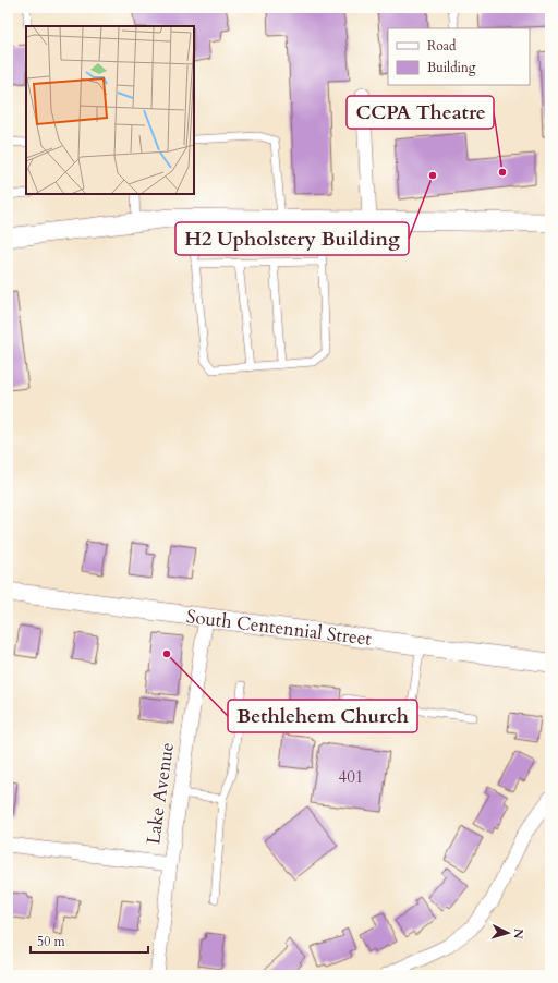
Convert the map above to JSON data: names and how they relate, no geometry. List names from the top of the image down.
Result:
{
  "streets": {
    "street": ["South Centennial Street", "Lake Avenue"]
  },
  "crossings": [
    ["South Centennial Street", "Lake Avenue"]
  ],
  "places": ["CCPA Theatre", "H2 Upholstery Building", "Bethlehem Church"],
  "house_numbers": ["401"],
  "legend": ["Road", "Building"],
  "scale_bar": "50 m",
  "north": "right"
}
